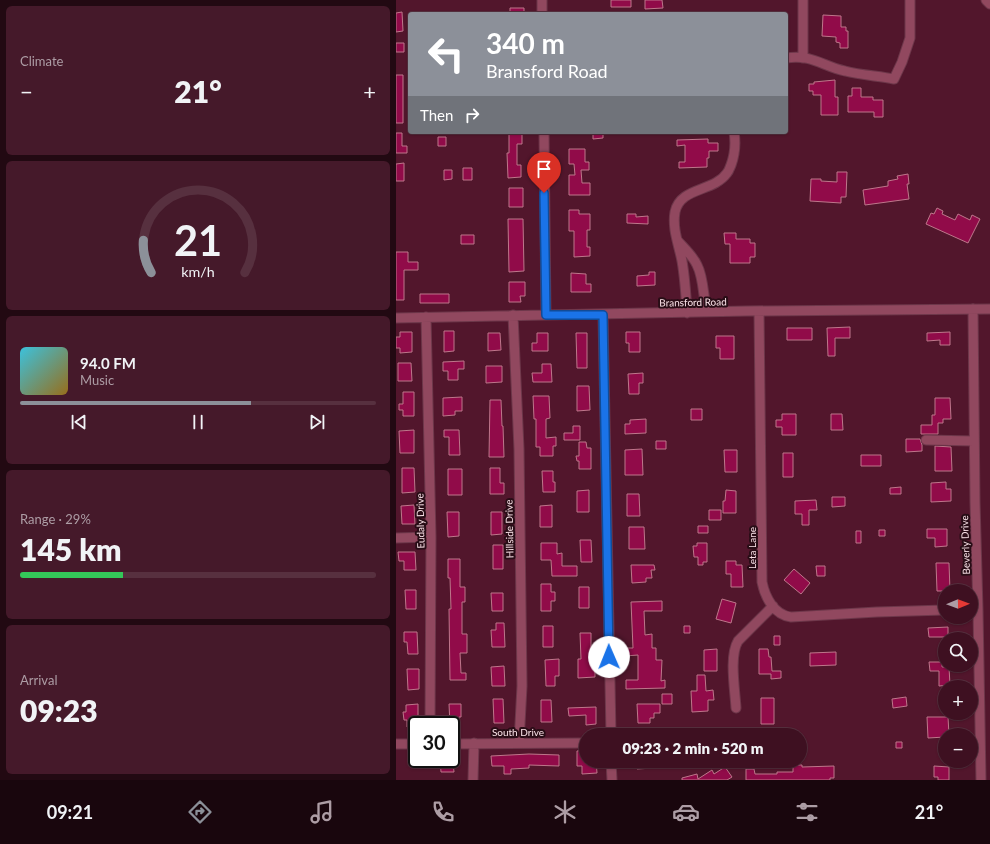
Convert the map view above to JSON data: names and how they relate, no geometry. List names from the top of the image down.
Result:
{
  "streets": {
    "street": [
      "Bransford Road",
      "Eudaly Drive",
      "Hillside Drive",
      "Beverly Drive",
      "Leta Lane",
      "South Drive"
    ]
  },
  "crossings": [
    ["Bransford Road", "Eudaly Drive"],
    ["Bransford Road", "Hillside Drive"],
    ["Bransford Road", "Beverly Drive"],
    ["Bransford Road", "Leta Lane"],
    ["Hillside Drive", "South Drive"]
  ],
  "north": "right",
  "page": {
    "tile": [
      "Climate",
      ["Range · 29%", "145 km"],
      ["Arrival", "09:23"]
    ],
    "turn": ["340 m", "Bransford Road"],
    "heat": ["−", "21°", "+"],
    "then": "Then",
    "song": ["94.0 FM", "Music"],
    "map_buttons": ["+", "−"],
    "limit": "30",
    "trip": "09:23 · 2 min · 520 m",
    "tabs": ["09:21", "21°"],
    "gauge": ["21", "km/h"]
  }
}
